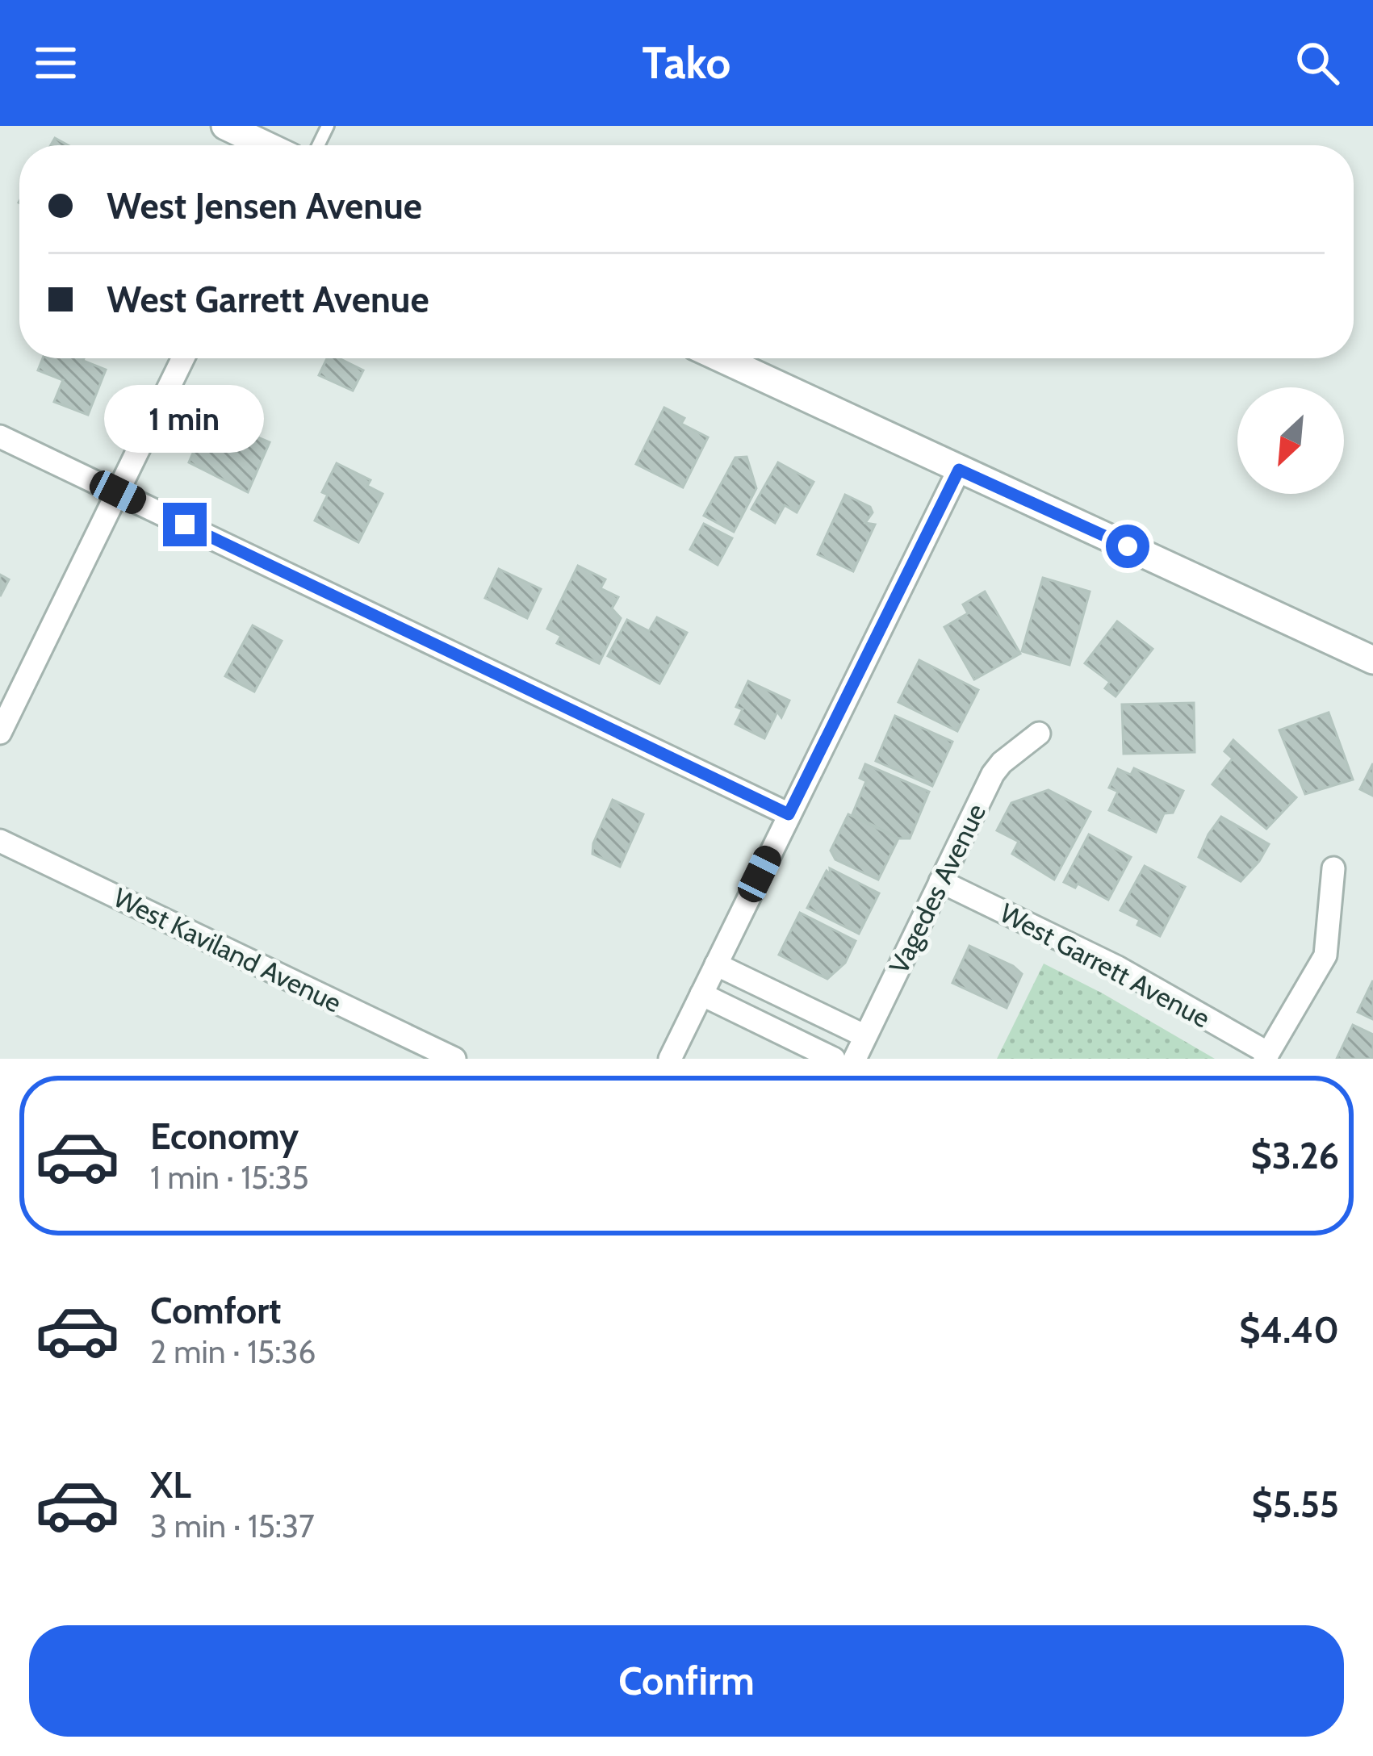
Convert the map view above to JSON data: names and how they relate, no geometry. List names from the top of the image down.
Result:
{
  "streets": {
    "street": ["Vagedes Avenue", "West Kaviland Avenue", "West Garrett Avenue"]
  },
  "crossings": [
    ["Vagedes Avenue", "West Garrett Avenue"]
  ],
  "north": "bottom left",
  "page": {
    "header": "Tako",
    "banner": ["West Jensen Avenue", "West Garrett Avenue"],
    "bubble": "1 min",
    "list": [
      {
        "name": "Economy",
        "note": "1 min · 15:35",
        "value": "$3.26"
      },
      {
        "name": "Comfort",
        "note": "2 min · 15:36",
        "value": "$4.40"
      },
      {
        "name": "XL",
        "note": "3 min · 15:37",
        "value": "$5.55"
      }
    ],
    "buttons": "Confirm"
  }
}
